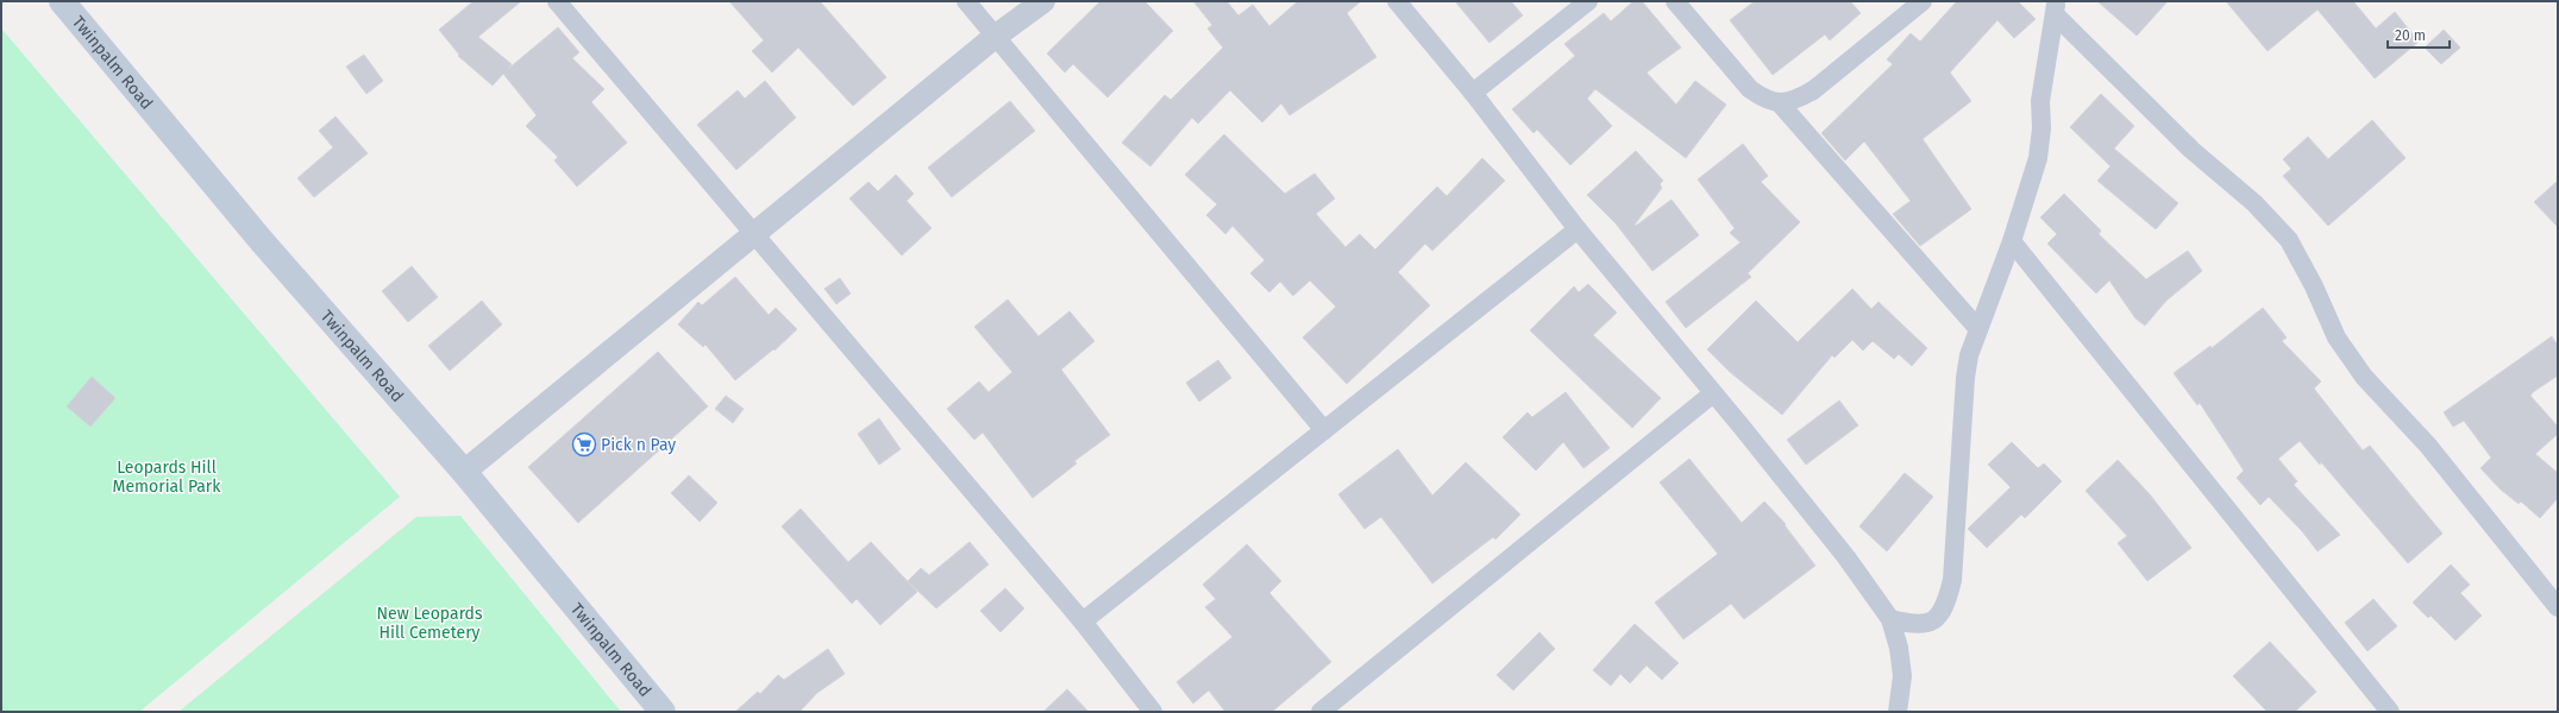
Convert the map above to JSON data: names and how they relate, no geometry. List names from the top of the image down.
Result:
{
  "streets": {
    "main road": ["Twinpalm Road"]
  },
  "parks": ["Leopards Hill Memorial Park", "New Leopards Hill Cemetery"],
  "places": {
    "supermarket": ["Pick n Pay"]
  },
  "scale_bar": "20 m"
}
